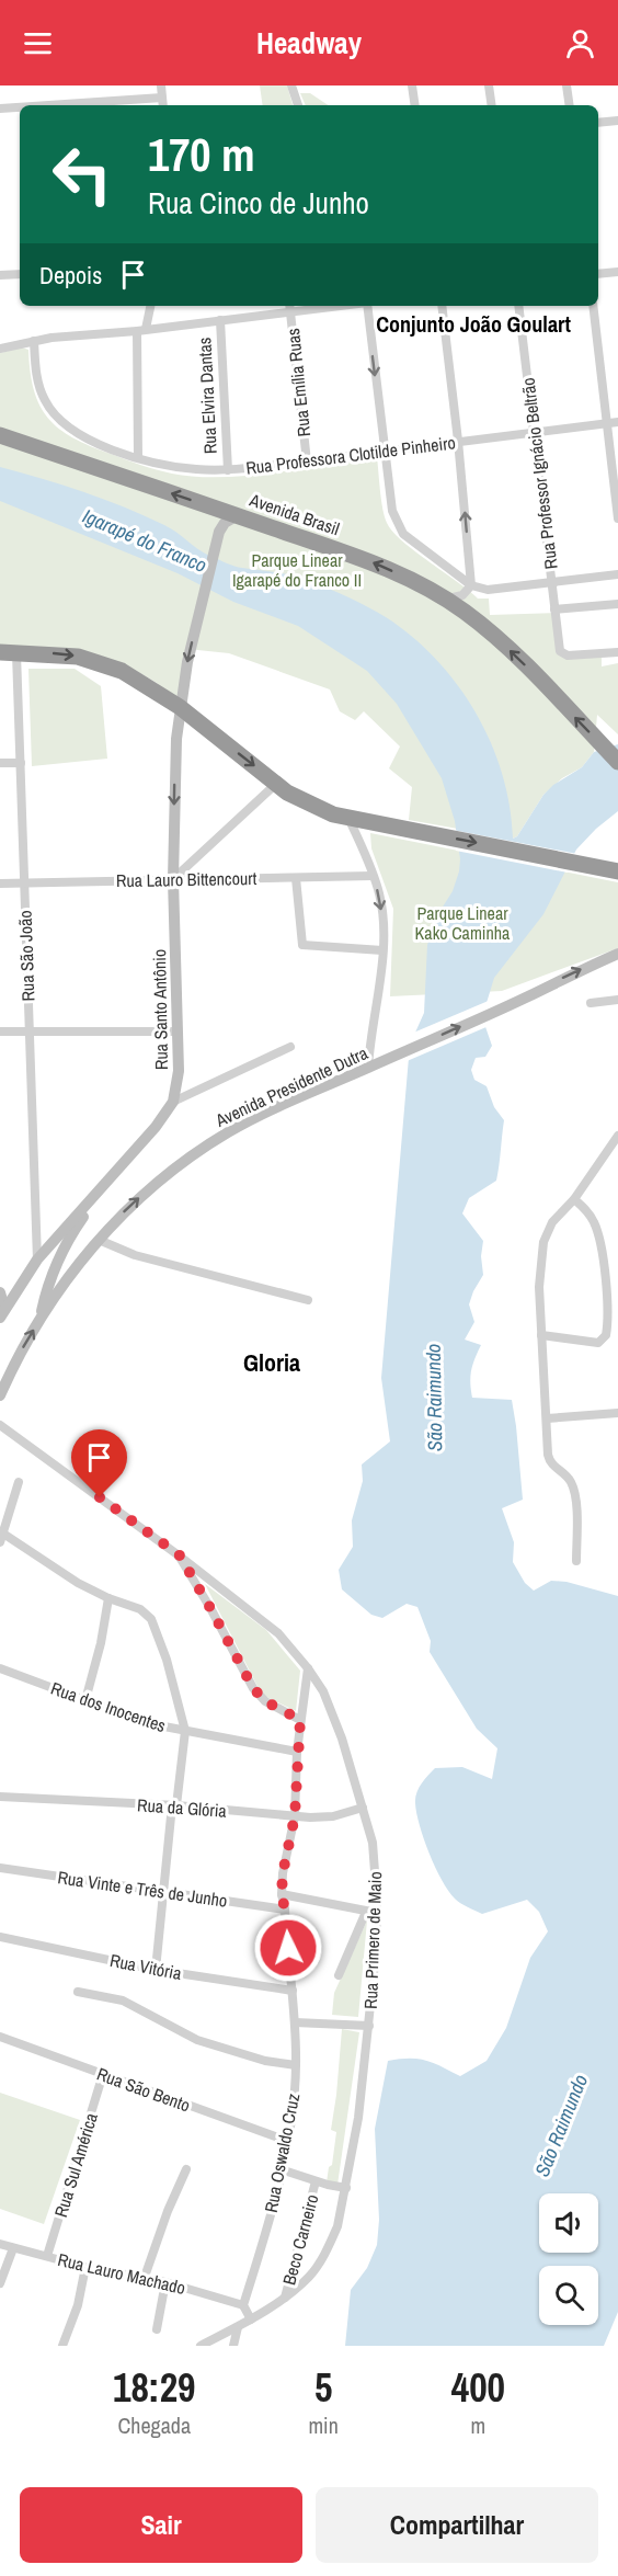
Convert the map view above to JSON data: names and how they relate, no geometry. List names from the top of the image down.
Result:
{
  "streets": {
    "highway": ["Avenida Brasil"],
    "street": [
      "Rua Emília Ruas",
      "Rua Elvira Dantas",
      "Rua Professora Clotilde Pinheiro",
      "Rua Professor Ignácio Beltrão",
      "Rua Lauro Bittencourt",
      "Rua São João",
      "Rua Santo Antônio",
      "Avenida Presidente Dutra",
      "Rua dos Inocentes",
      "Rua da Glória",
      "Rua Vinte e Três de Junho",
      "Rua Primero de Maio",
      "Rua Vitória",
      "Rua São Bento",
      "Rua Oswaldo Cruz",
      "Rua Sul América",
      "Beco Carneiro",
      "Rua Lauro Machado"
    ]
  },
  "crossings": [
    ["Rua Emília Ruas", "Rua Professora Clotilde Pinheiro"],
    ["Rua Elvira Dantas", "Rua Professora Clotilde Pinheiro"],
    ["Rua Professora Clotilde Pinheiro", "Rua Professor Ignácio Beltrão"],
    ["Rua Lauro Bittencourt", "Rua São João"],
    ["Rua Lauro Bittencourt", "Rua Santo Antônio"],
    ["Rua São João", "Rua Santo Antônio"],
    ["Rua dos Inocentes", "Rua Oswaldo Cruz"],
    ["Rua da Glória", "Rua Primero de Maio"],
    ["Rua da Glória", "Rua Oswaldo Cruz"],
    ["Rua Vinte e Três de Junho", "Rua Oswaldo Cruz"],
    ["Rua Primero de Maio", "Rua Oswaldo Cruz"],
    ["Rua Primero de Maio", "Beco Carneiro"],
    ["Rua Vitória", "Rua Oswaldo Cruz"],
    ["Rua São Bento", "Rua Oswaldo Cruz"],
    ["Rua São Bento", "Rua Sul América"],
    ["Rua Oswaldo Cruz", "Rua Lauro Machado"],
    ["Rua Sul América", "Rua Lauro Machado"]
  ],
  "one_way": ["Avenida Brasil", "Avenida Presidente Dutra"],
  "districts": ["Conjunto João Goulart", "Gloria"],
  "water": ["Igarapé do Franco", "São Raimundo"],
  "parks": ["Parque Linear Igarapé do Franco II", "Parque Linear Kako Caminha"],
  "page": {
    "header": "Headway",
    "turn": ["170 m", "Rua Cinco de Junho"],
    "then": "Depois",
    "eta": [
      "18:29",
      "Chegada",
      "5",
      "min",
      "400",
      "m"
    ],
    "buttons": ["Sair", "Compartilhar"]
  }
}
